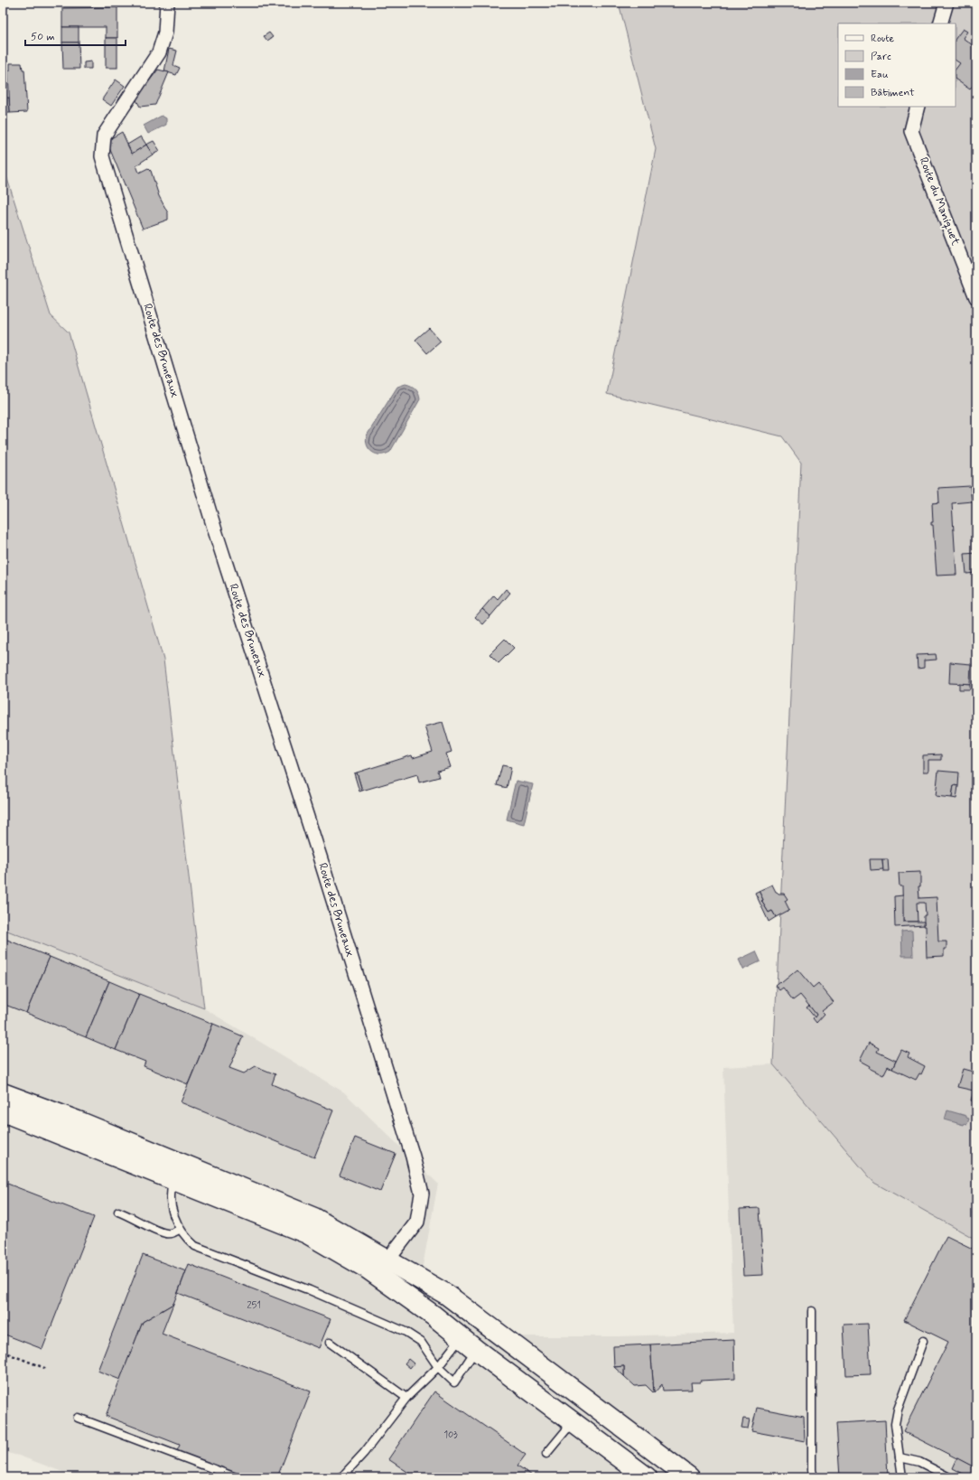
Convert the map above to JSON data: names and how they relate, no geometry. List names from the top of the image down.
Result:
{
  "streets": {
    "street": ["Route du Maniquet", "Route des Bruneaux"]
  },
  "house_numbers": ["251", "103"],
  "legend": [
    "Route",
    "Parc",
    "Eau",
    "Bâtiment"
  ],
  "scale_bar": "50 m"
}
